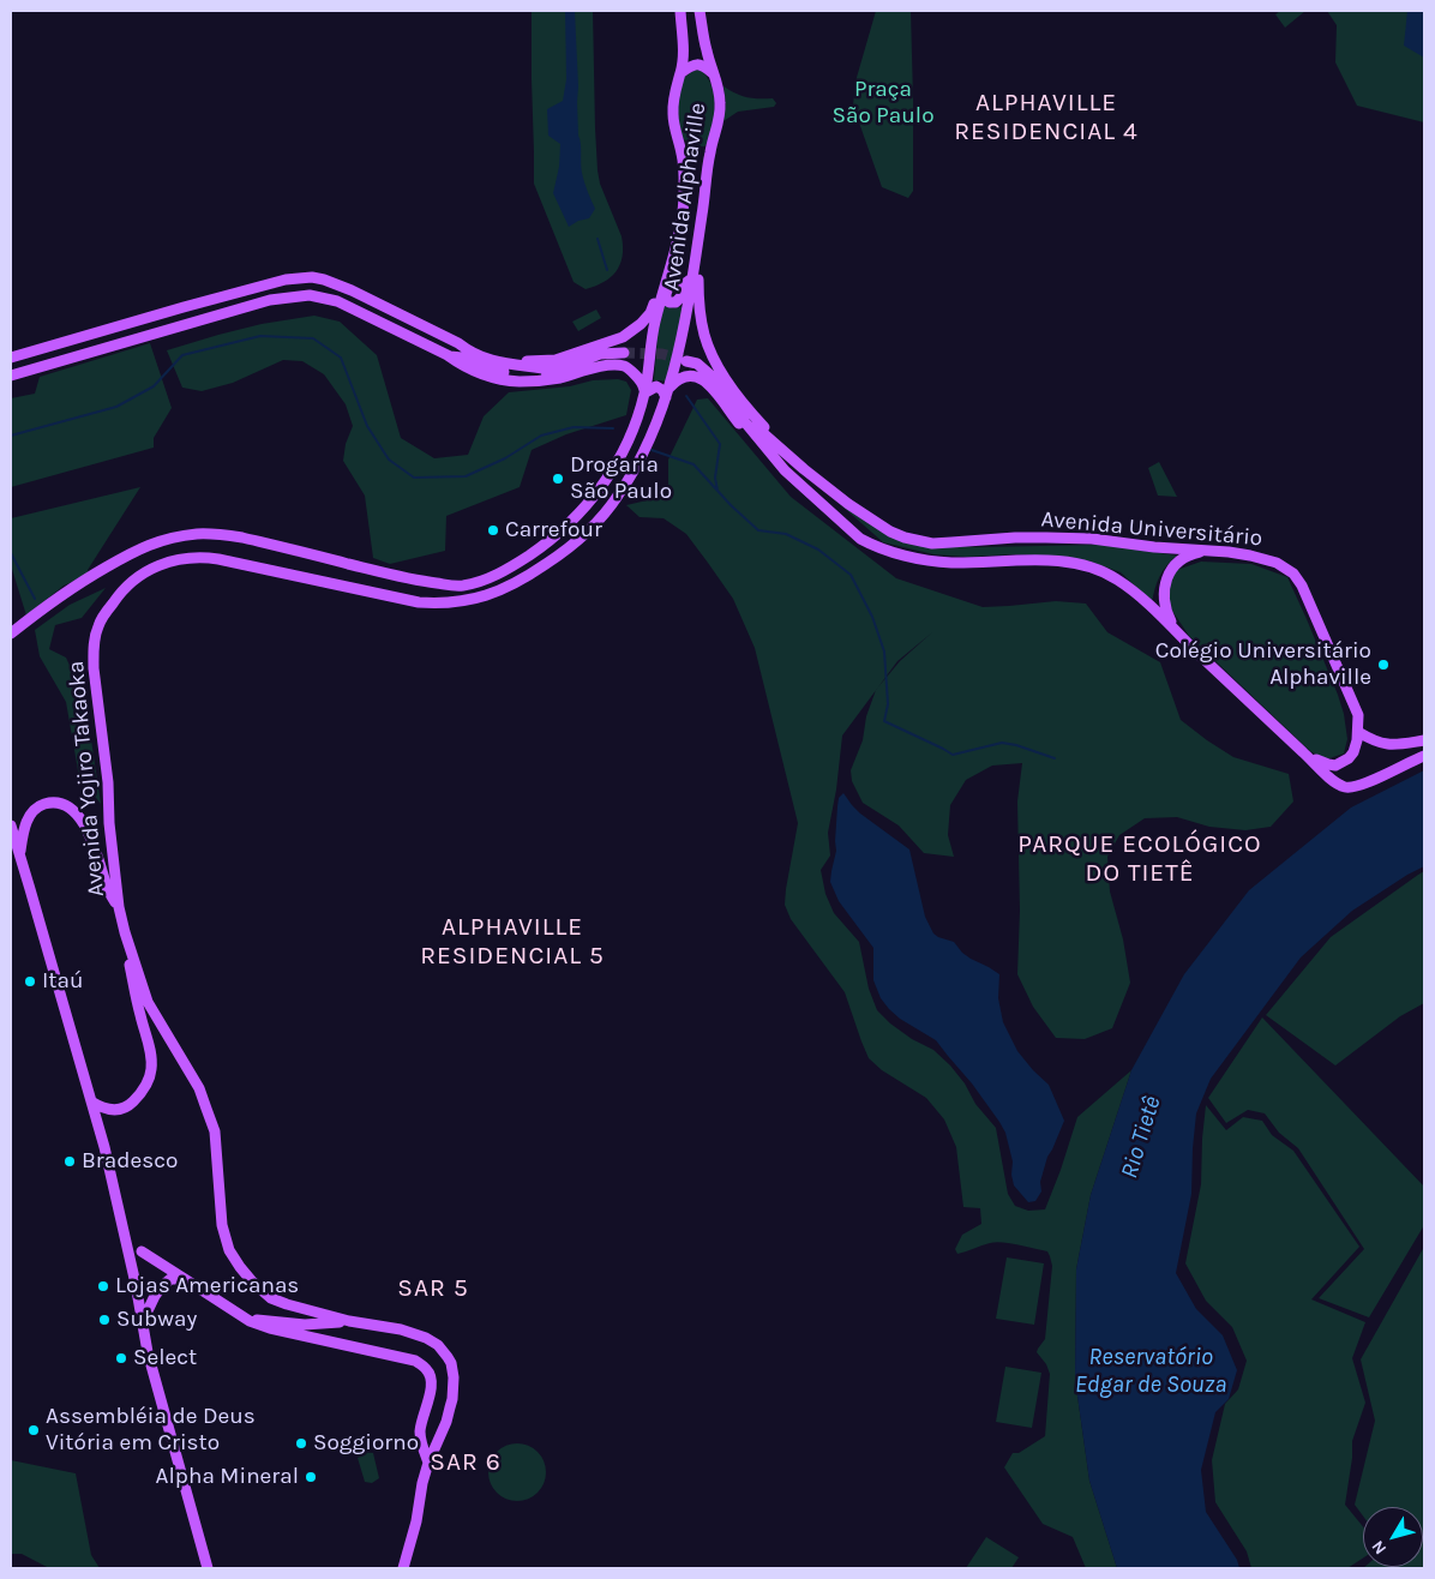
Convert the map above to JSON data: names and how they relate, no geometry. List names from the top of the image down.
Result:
{
  "streets": {
    "main road": ["Avenida Alphaville", "Avenida Universitário", "Avenida Yojiro Takaoka"]
  },
  "crossings": [
    ["Avenida Alphaville", "Avenida Yojiro Takaoka"]
  ],
  "districts": [
    "ALPHAVILLE RESIDENCIAL 4",
    "PARQUE ECOLÓGICO DO TIETÊ",
    "ALPHAVILLE RESIDENCIAL 5",
    "SAR 5",
    "SAR 6"
  ],
  "water": ["Rio Tietê", "Reservatório Edgar de Souza"],
  "parks": ["Praça São Paulo"],
  "places": [
    "Drogaria São Paulo",
    "Carrefour",
    "Colégio Universitário Alphaville",
    "Itaú",
    "Bradesco",
    "Lojas Americanas",
    "Subway",
    "Select",
    "Assembléia de Deus Vitória em Cristo",
    "Soggiorno",
    "Alpha Mineral"
  ],
  "north": "bottom left"
}
